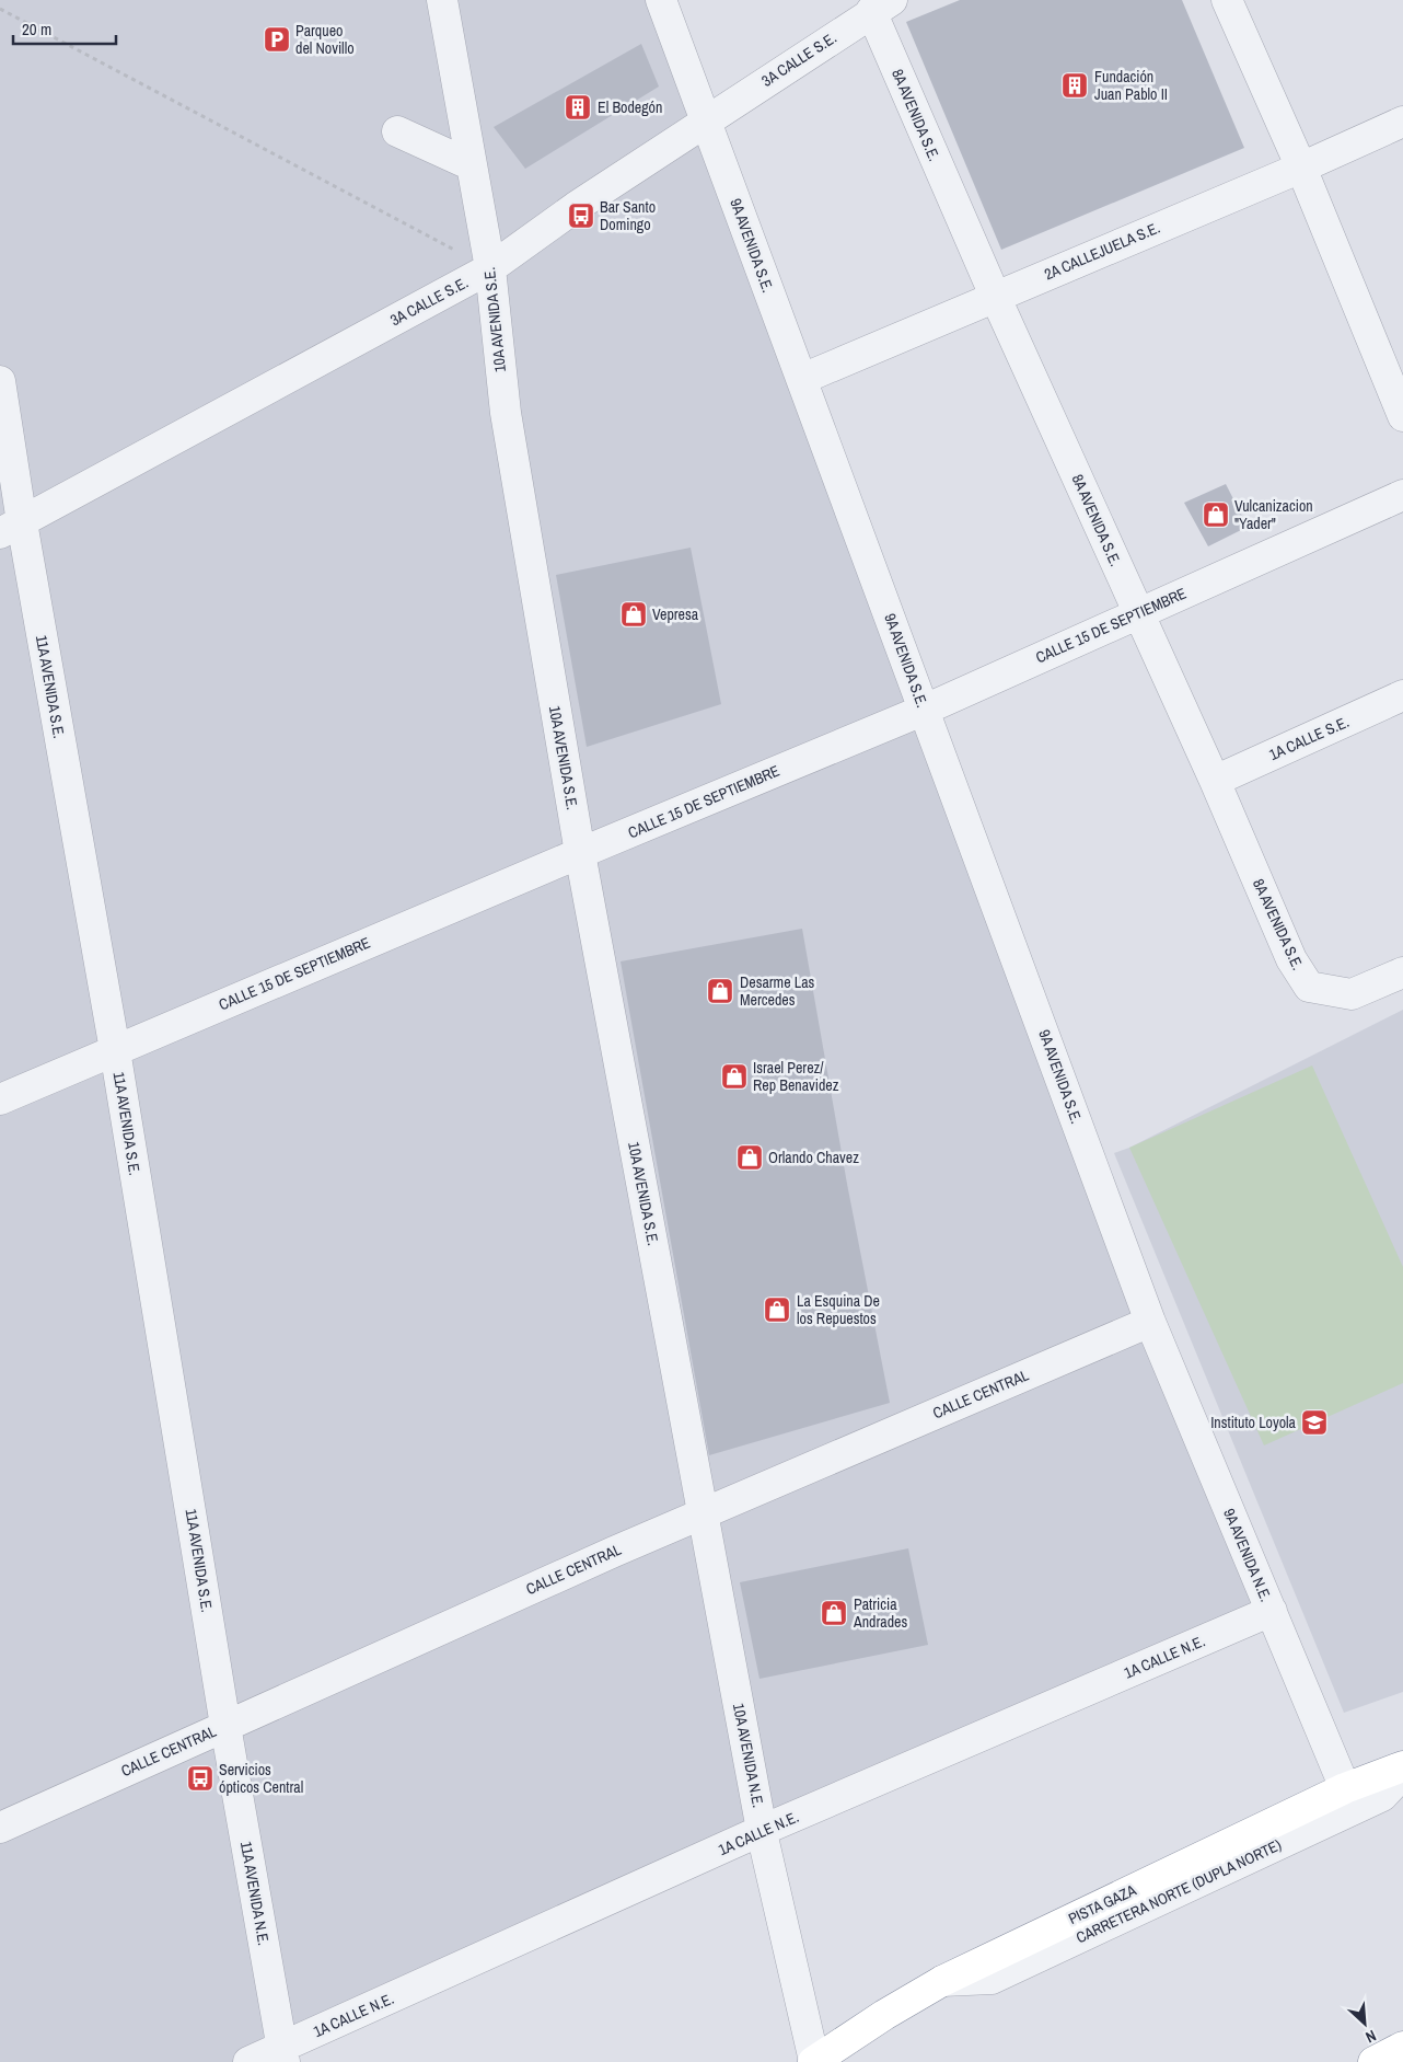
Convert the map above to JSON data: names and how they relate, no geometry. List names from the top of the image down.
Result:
{
  "streets": {
    "highway": ["PISTA GAZA"],
    "street": [
      "3A CALLE S.E.",
      "8A AVENIDA S.E.",
      "9A AVENIDA S.E.",
      "2A CALLEJUELA S.E.",
      "10A AVENIDA S.E.",
      "CALLE 15 DE SEPTIEMBRE",
      "11A AVENIDA S.E.",
      "1A CALLE S.E.",
      "CALLE CENTRAL",
      "9A AVENIDA N.E.",
      "1A CALLE N.E.",
      "10A AVENIDA N.E.",
      "CARRETERA NORTE (DUPLA NORTE)",
      "11A AVENIDA N.E."
    ]
  },
  "crossings": [
    ["3A CALLE S.E.", "8A AVENIDA S.E."],
    ["3A CALLE S.E.", "9A AVENIDA S.E."],
    ["3A CALLE S.E.", "10A AVENIDA S.E."],
    ["3A CALLE S.E.", "11A AVENIDA S.E."],
    ["8A AVENIDA S.E.", "2A CALLEJUELA S.E."],
    ["8A AVENIDA S.E.", "CALLE 15 DE SEPTIEMBRE"],
    ["8A AVENIDA S.E.", "1A CALLE S.E."],
    ["9A AVENIDA S.E.", "2A CALLEJUELA S.E."],
    ["9A AVENIDA S.E.", "CALLE 15 DE SEPTIEMBRE"],
    ["9A AVENIDA S.E.", "CALLE CENTRAL"],
    ["9A AVENIDA S.E.", "9A AVENIDA N.E."],
    ["10A AVENIDA S.E.", "CALLE 15 DE SEPTIEMBRE"],
    ["10A AVENIDA S.E.", "CALLE CENTRAL"],
    ["10A AVENIDA S.E.", "10A AVENIDA N.E."],
    ["CALLE 15 DE SEPTIEMBRE", "11A AVENIDA S.E."],
    ["11A AVENIDA S.E.", "CALLE CENTRAL"],
    ["11A AVENIDA S.E.", "11A AVENIDA N.E."],
    ["CALLE CENTRAL", "9A AVENIDA N.E."],
    ["CALLE CENTRAL", "10A AVENIDA N.E."],
    ["CALLE CENTRAL", "11A AVENIDA N.E."],
    ["9A AVENIDA N.E.", "1A CALLE N.E."],
    ["9A AVENIDA N.E.", "PISTA GAZA"],
    ["1A CALLE N.E.", "10A AVENIDA N.E."],
    ["1A CALLE N.E.", "11A AVENIDA N.E."],
    ["10A AVENIDA N.E.", "PISTA GAZA"],
    ["CARRETERA NORTE (DUPLA NORTE)", "PISTA GAZA"]
  ],
  "places": {
    "parking": ["Parqueo del Novillo"],
    "building": ["Fundación Juan Pablo II", "El Bodegón"],
    "bus stop": ["Bar Santo Domingo", "Servicios ópticos Central"],
    "shop": [
      "Vulcanizacion \"Yader\"",
      "Vepresa",
      "Desarme Las Mercedes",
      "Israel Perez/ Rep Benavidez",
      "Orlando Chavez",
      "La Esquina De los Repuestos",
      "Patricia Andrades"
    ],
    "school or university": ["Instituto Loyola"]
  },
  "scale_bar": "20 m",
  "north": "bottom right"
}
